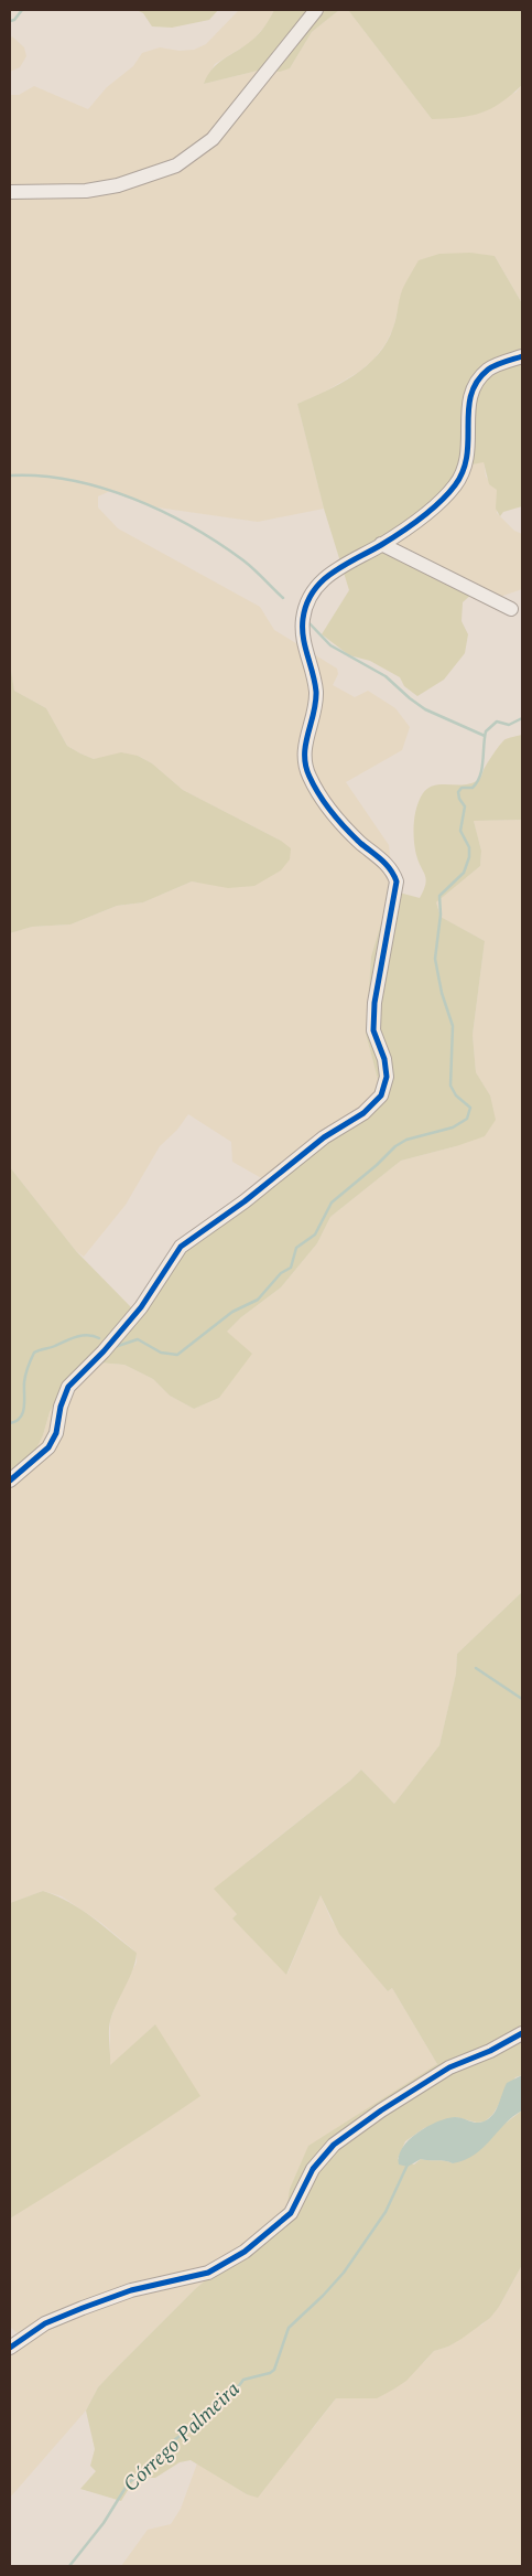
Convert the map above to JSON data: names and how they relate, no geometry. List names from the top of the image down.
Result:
{
  "water": ["Córrego Palmeira"]
}
